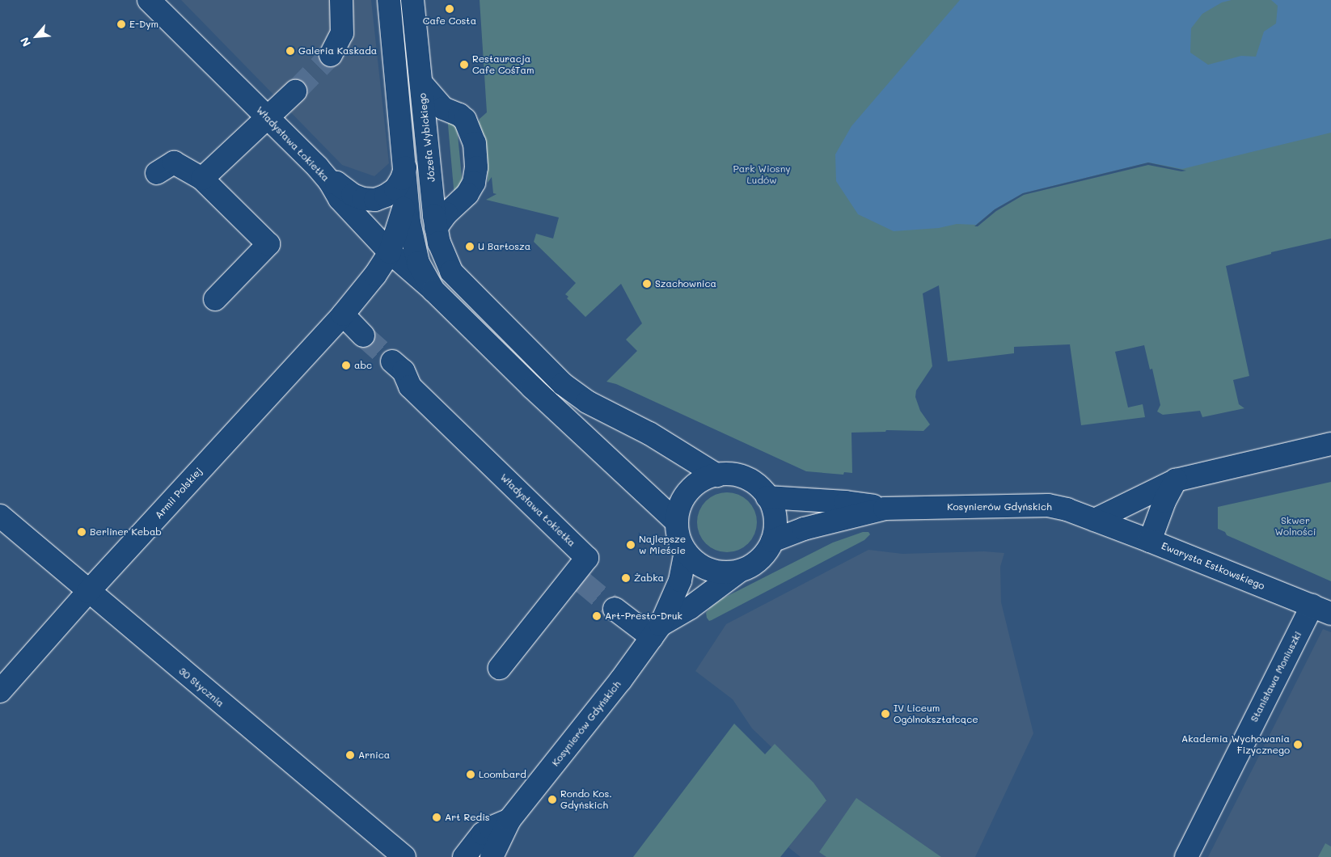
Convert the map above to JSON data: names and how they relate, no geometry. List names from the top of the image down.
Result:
{
  "streets": {
    "street": [
      "Józefa Wybickiego",
      "Władysława Łokietka",
      "Armii Polskiej",
      "Kosynierów Gdyńskich",
      "Ewarysta Estkowskiego",
      "Stanisława Moniuszki",
      "30 Stycznia"
    ]
  },
  "crossings": [
    ["Józefa Wybickiego", "Władysława Łokietka"],
    ["Józefa Wybickiego", "Kosynierów Gdyńskich"],
    ["Władysława Łokietka", "Armii Polskiej"],
    ["Władysława Łokietka", "Kosynierów Gdyńskich"],
    ["Armii Polskiej", "30 Stycznia"],
    ["Kosynierów Gdyńskich", "Ewarysta Estkowskiego"],
    ["Ewarysta Estkowskiego", "Stanisława Moniuszki"]
  ],
  "parks": ["Park Wiosny Ludów", "Skwer Wolności"],
  "places": [
    "Cafe Costa",
    "E-Dym",
    "Galeria Kaskada",
    "Restauracja Cafe CośTam",
    "U Bartosza",
    "Szachownica",
    "abc",
    "Berliner Kebab",
    "Najlepsze w Mieście",
    "Żabka",
    "Art-Presto-Druk",
    "IV Liceum Ogólnokształcące",
    "Akademia Wychowania Fizycznego",
    "Arnica",
    "Loombard",
    "Rondo Kos. Gdyńskich",
    "Art Redis"
  ],
  "north": "bottom left"
}
